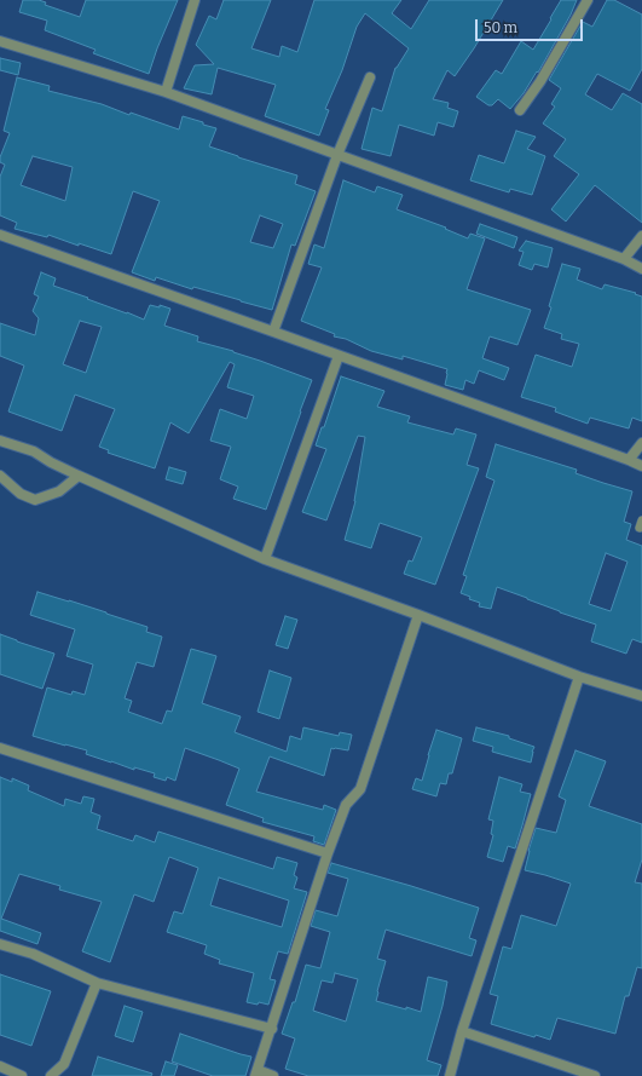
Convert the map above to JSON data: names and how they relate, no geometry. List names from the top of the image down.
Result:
{
  "scale_bar": "50 m"
}
